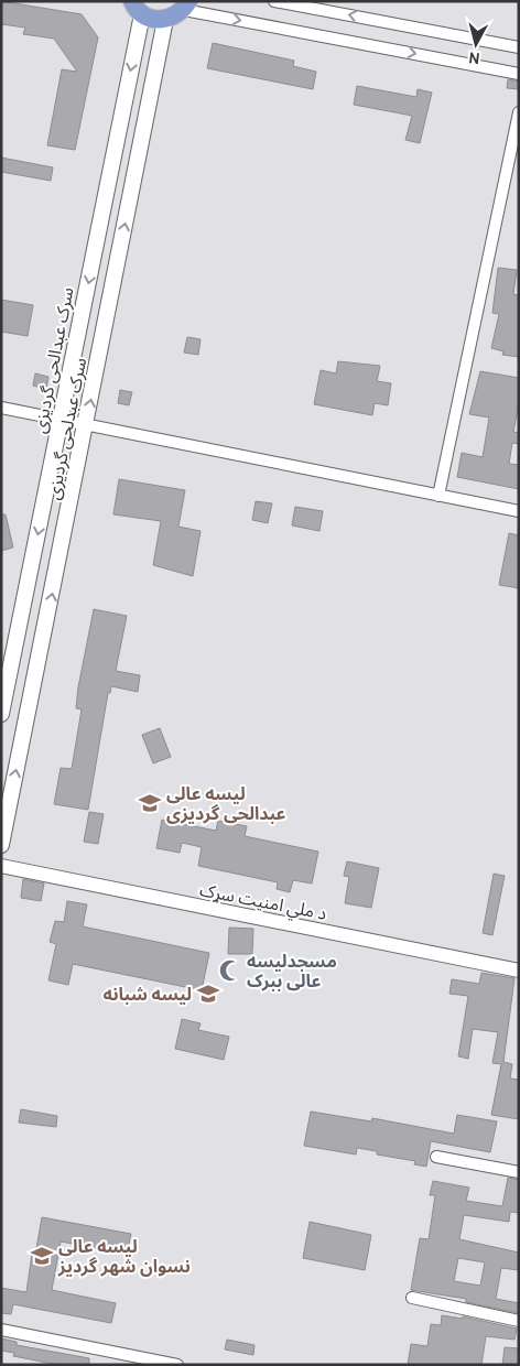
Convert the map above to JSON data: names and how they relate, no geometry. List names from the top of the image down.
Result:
{
  "streets": {
    "main road": ["سرک عبدالحی گردیزی", "سرک عبدلحی گردیزی"],
    "street": ["د ملي امنیت سړک"]
  },
  "one_way": ["سرک عبدالحی گردیزی", "سرک عبدلحی گردیزی"],
  "places": {
    "school or university": ["لیسه عالی عبدالحی گردیزی", "لیسه شبانه", "لیسه عالی نسوان شهر گردیز"],
    "mosque": ["مسجدلیسه عالی ببرک"]
  },
  "north": "bottom"
}
